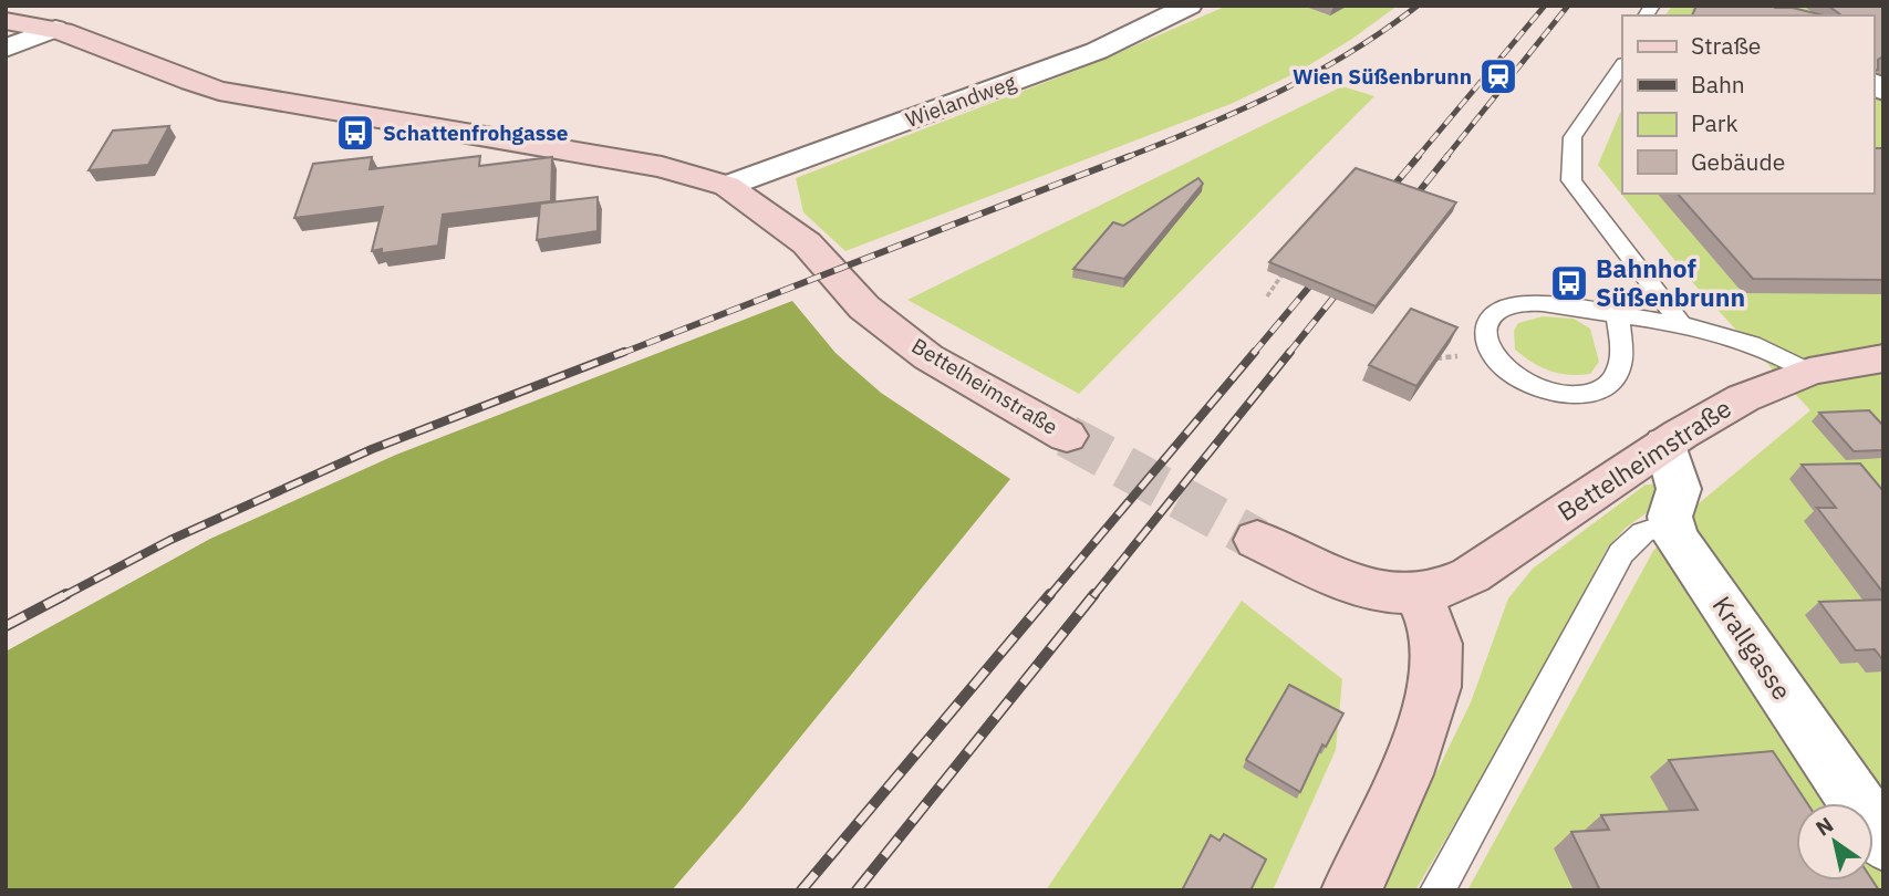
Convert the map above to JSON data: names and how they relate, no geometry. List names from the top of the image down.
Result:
{
  "streets": {
    "street": ["Wielandweg", "Bettelheimstraße", "Krallgasse"]
  },
  "crossings": [
    ["Wielandweg", "Bettelheimstraße"]
  ],
  "places": {
    "station": ["Wien Süßenbrunn"],
    "bus stop": ["Schattenfrohgasse", "Bahnhof Süßenbrunn"]
  },
  "legend": [
    "Straße",
    "Bahn",
    "Park",
    "Gebäude"
  ],
  "north": "top left"
}
